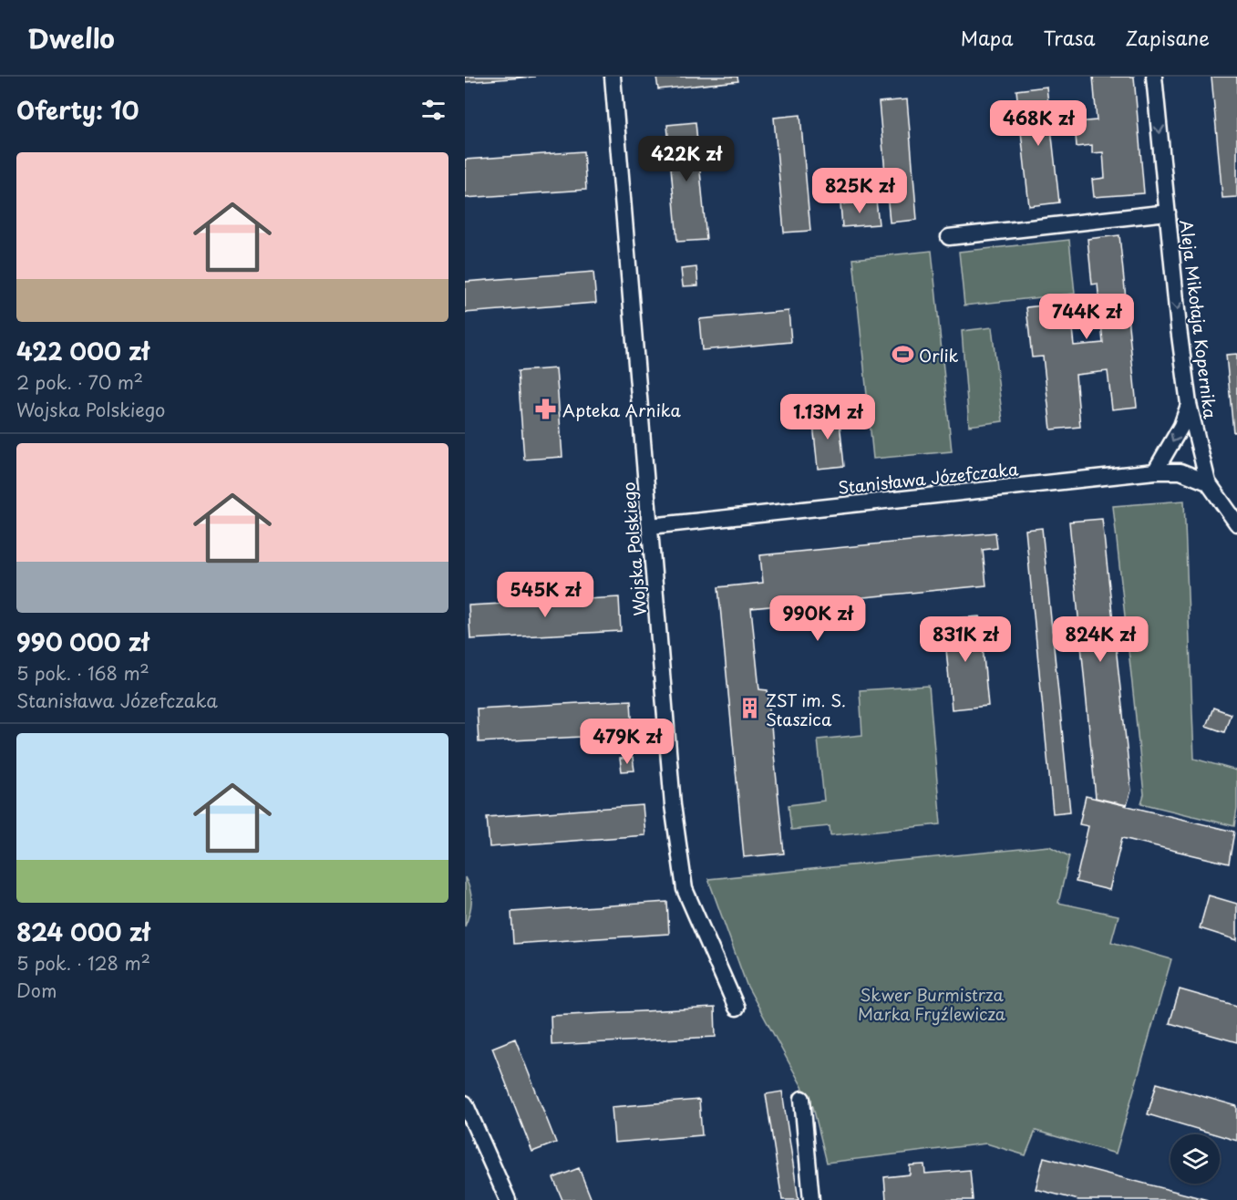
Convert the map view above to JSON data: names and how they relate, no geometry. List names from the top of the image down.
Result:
{
  "streets": {
    "street": ["Aleja Mikołaja Kopernika", "Stanisława Józefczaka", "Wojska Polskiego"]
  },
  "crossings": [
    ["Aleja Mikołaja Kopernika", "Stanisława Józefczaka"],
    ["Stanisława Józefczaka", "Wojska Polskiego"]
  ],
  "one_way": ["Aleja Mikołaja Kopernika"],
  "parks": ["Skwer Burmistrza Marka Fryźlewicza"],
  "places": {
    "sports": ["Orlik"],
    "pharmacy": ["Apteka Arnika"],
    "building": ["ZST im. S. Staszica"]
  },
  "page": {
    "header": "Dwello",
    "nav": ["Mapa", "Trasa", "Zapisane"],
    "heading": "Oferty: 10",
    "price": [
      "468K zł",
      "422K zł",
      "825K zł",
      "744K zł",
      "1.13M zł",
      "545K zł",
      "990K zł",
      "831K zł",
      "824K zł",
      "479K zł"
    ],
    "list": [
      {
        "name": "422 000 zł",
        "note": "2 pok. · 70 m² · Wojska Polskiego"
      },
      {
        "name": "990 000 zł",
        "note": "5 pok. · 168 m² · Stanisława Józefczaka"
      },
      {
        "name": "824 000 zł",
        "note": "5 pok. · 128 m² · Dom"
      }
    ]
  }
}
